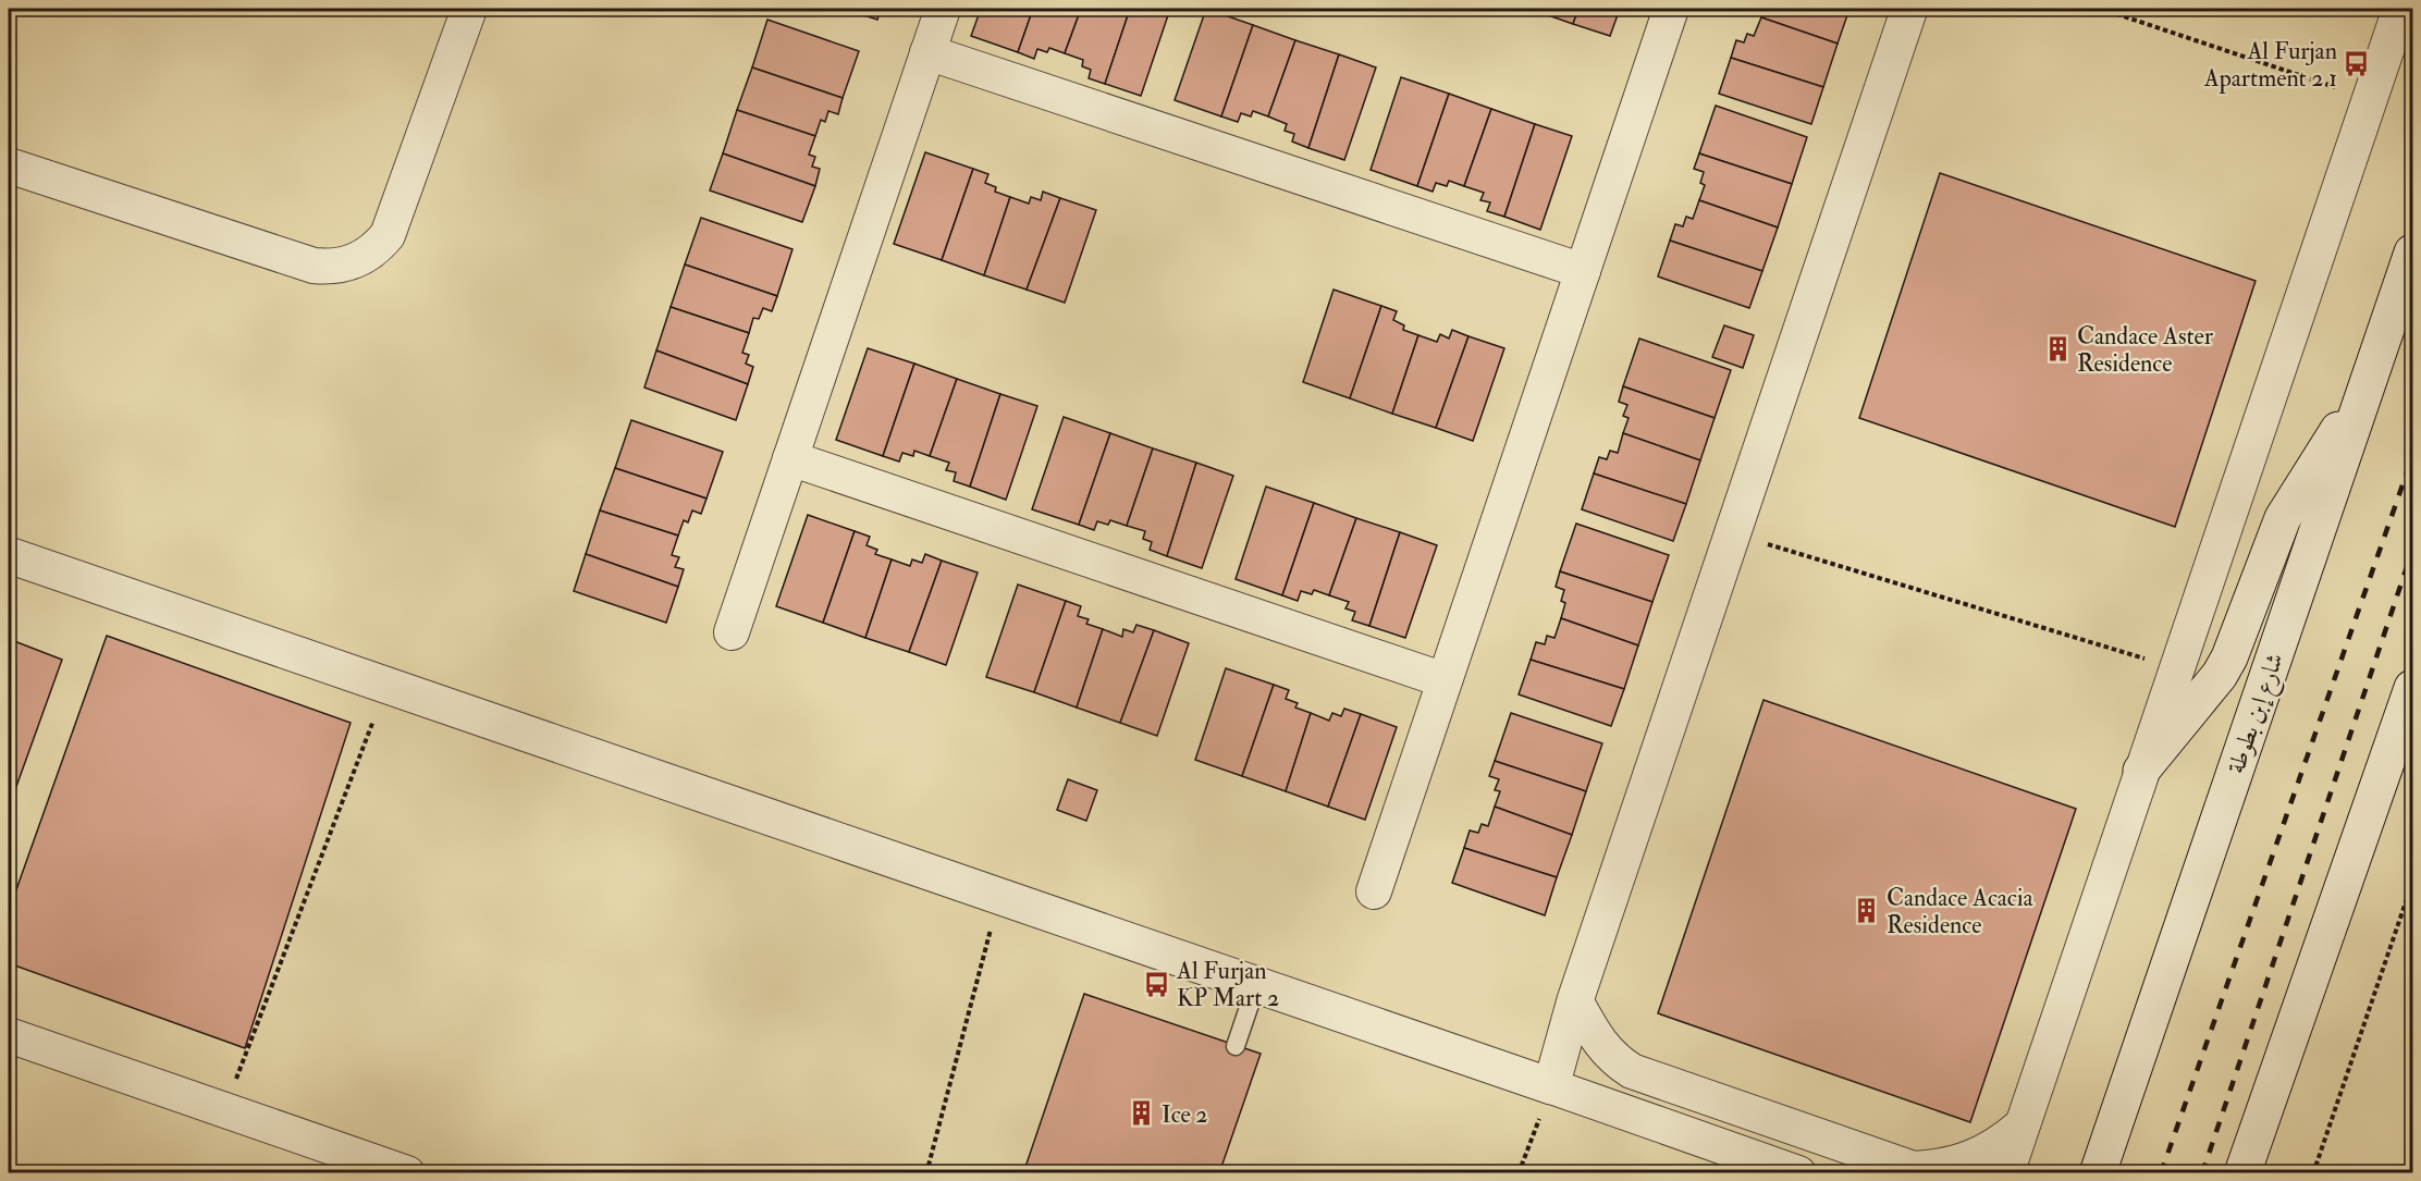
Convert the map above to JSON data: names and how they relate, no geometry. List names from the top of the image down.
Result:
{
  "streets": {
    "street": ["شارع إبن بطوطة"]
  },
  "places": {
    "bus stop": ["Al Furjan Apartment 2 1", "Al Furjan KP Mart 2"],
    "building": ["Candace Aster Residence", "Candace Acacia Residence", "Ice 2"]
  }
}
